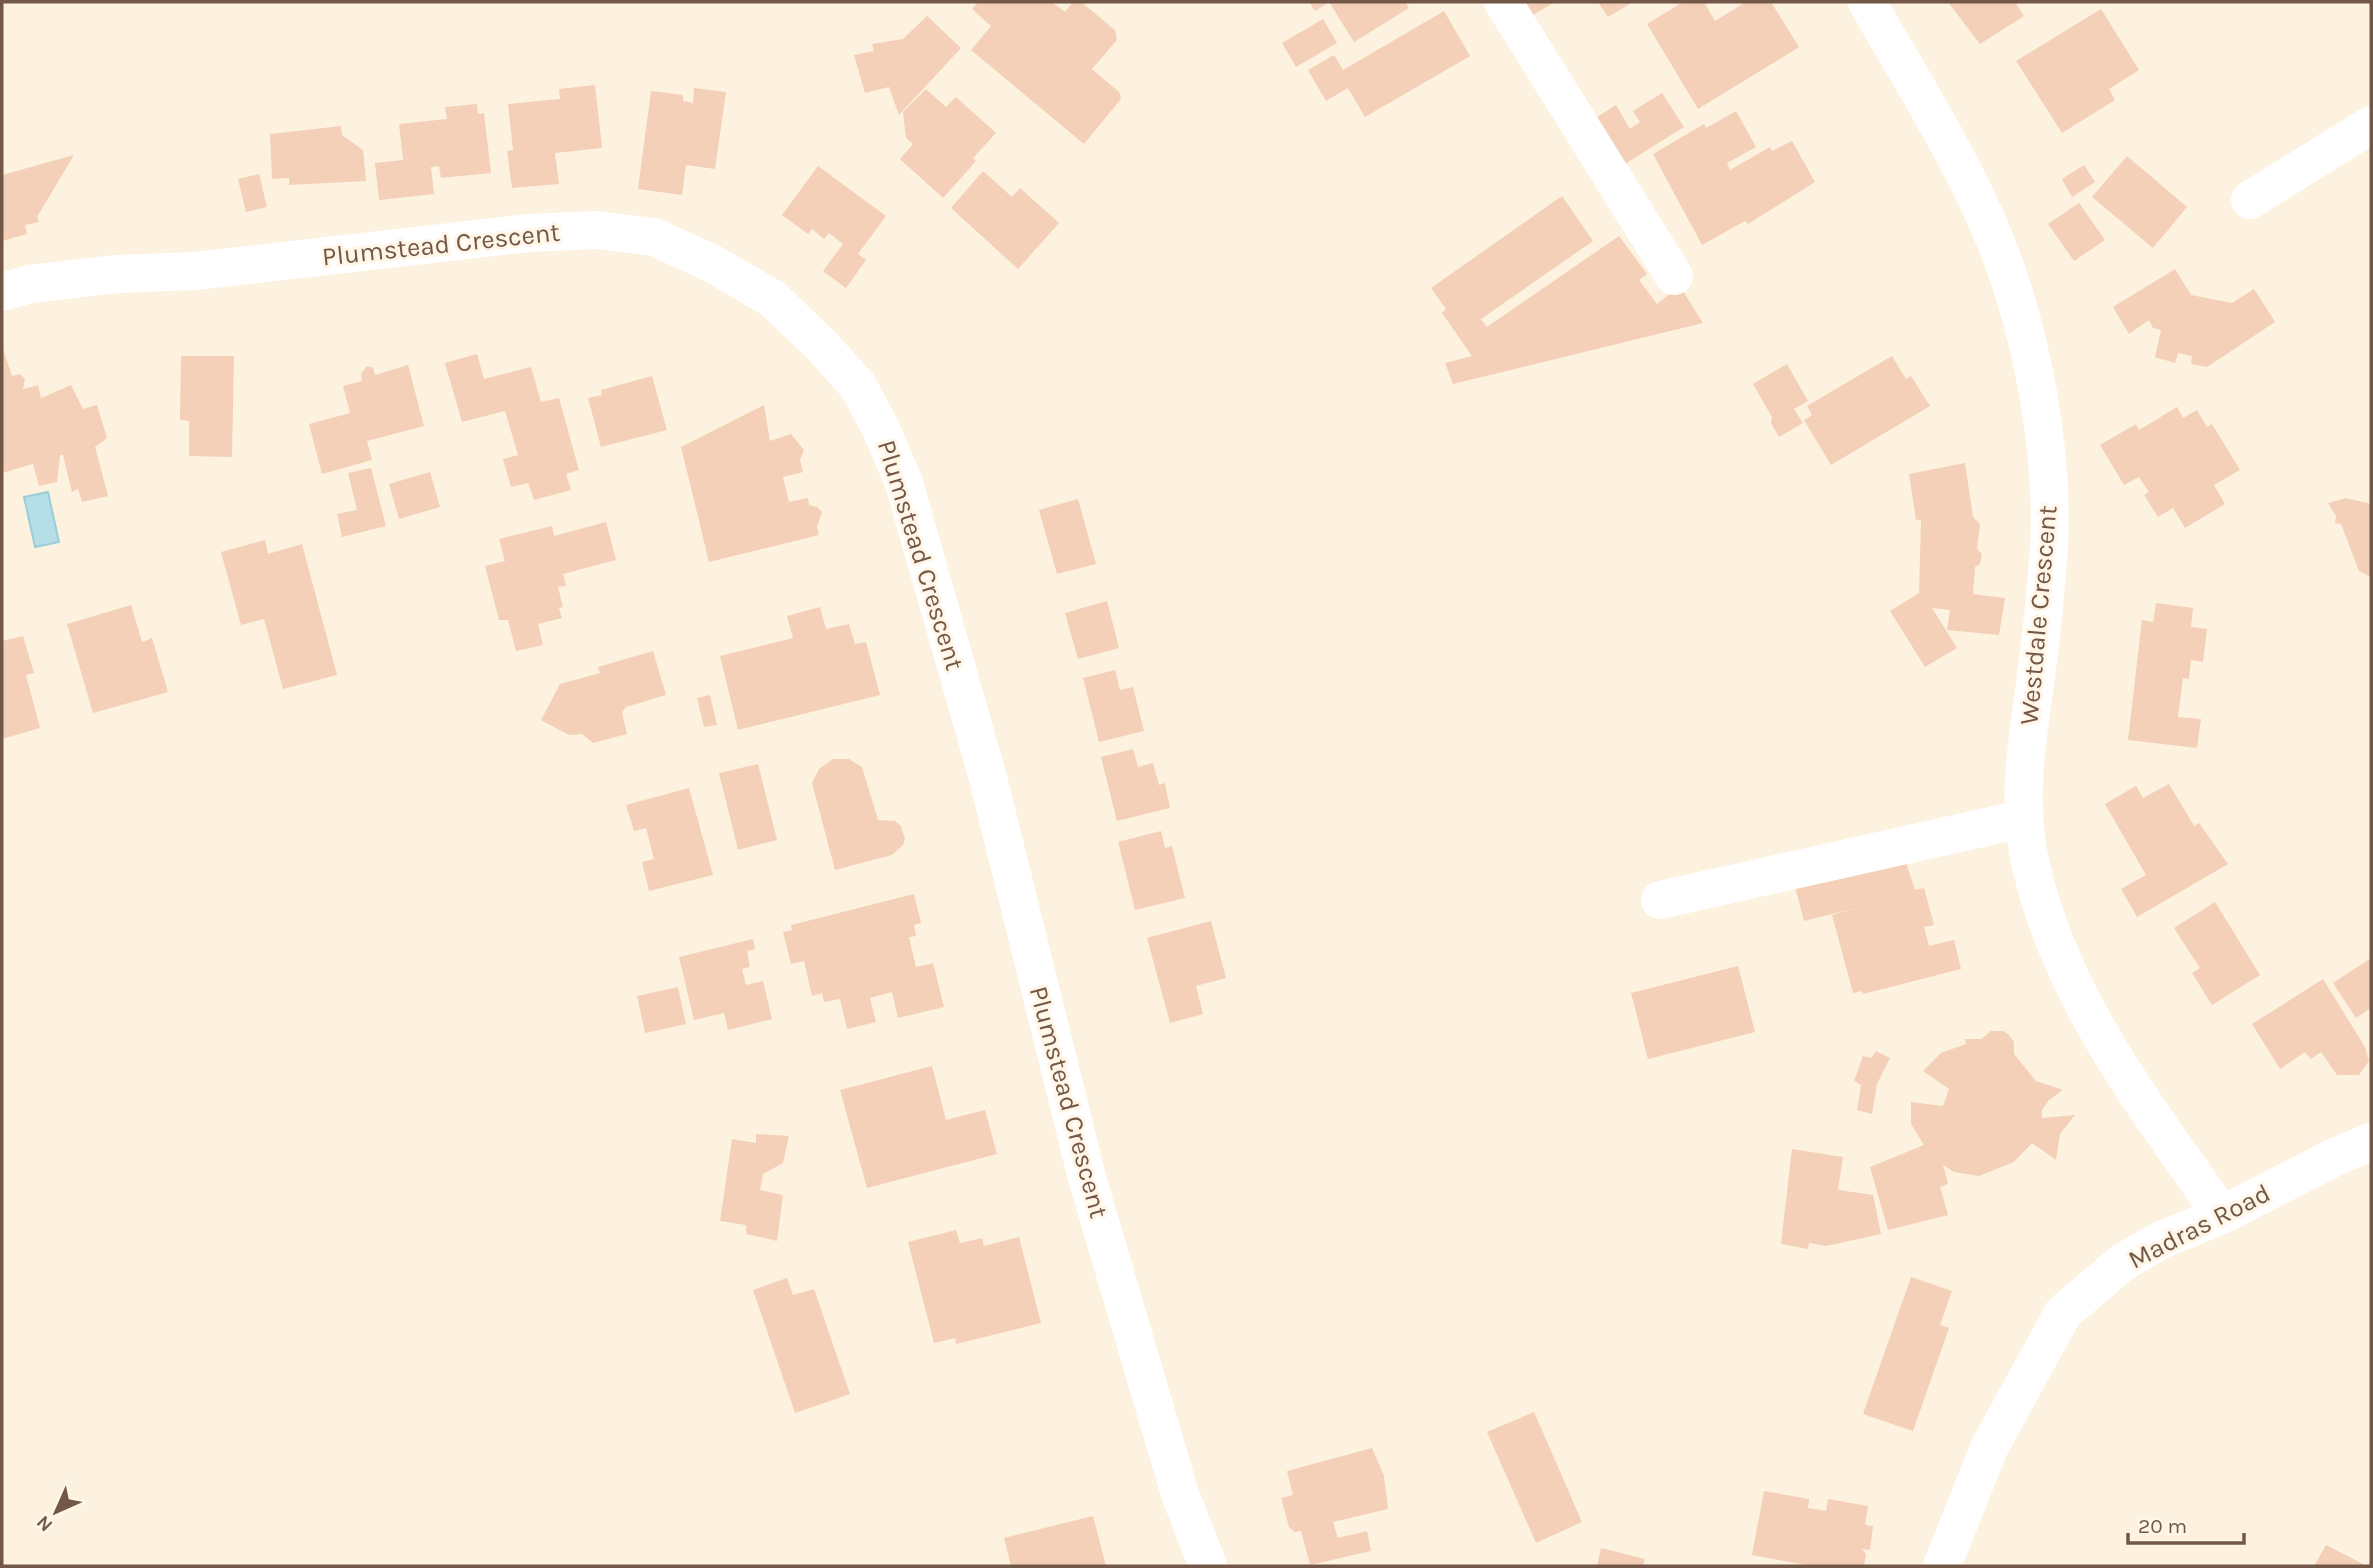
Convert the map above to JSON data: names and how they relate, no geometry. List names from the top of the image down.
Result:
{
  "streets": {
    "street": ["Plumstead Crescent", "Westdale Crescent", "Madras Road"]
  },
  "crossings": [
    ["Westdale Crescent", "Madras Road"]
  ],
  "scale_bar": "20 m",
  "north": "bottom left"
}
